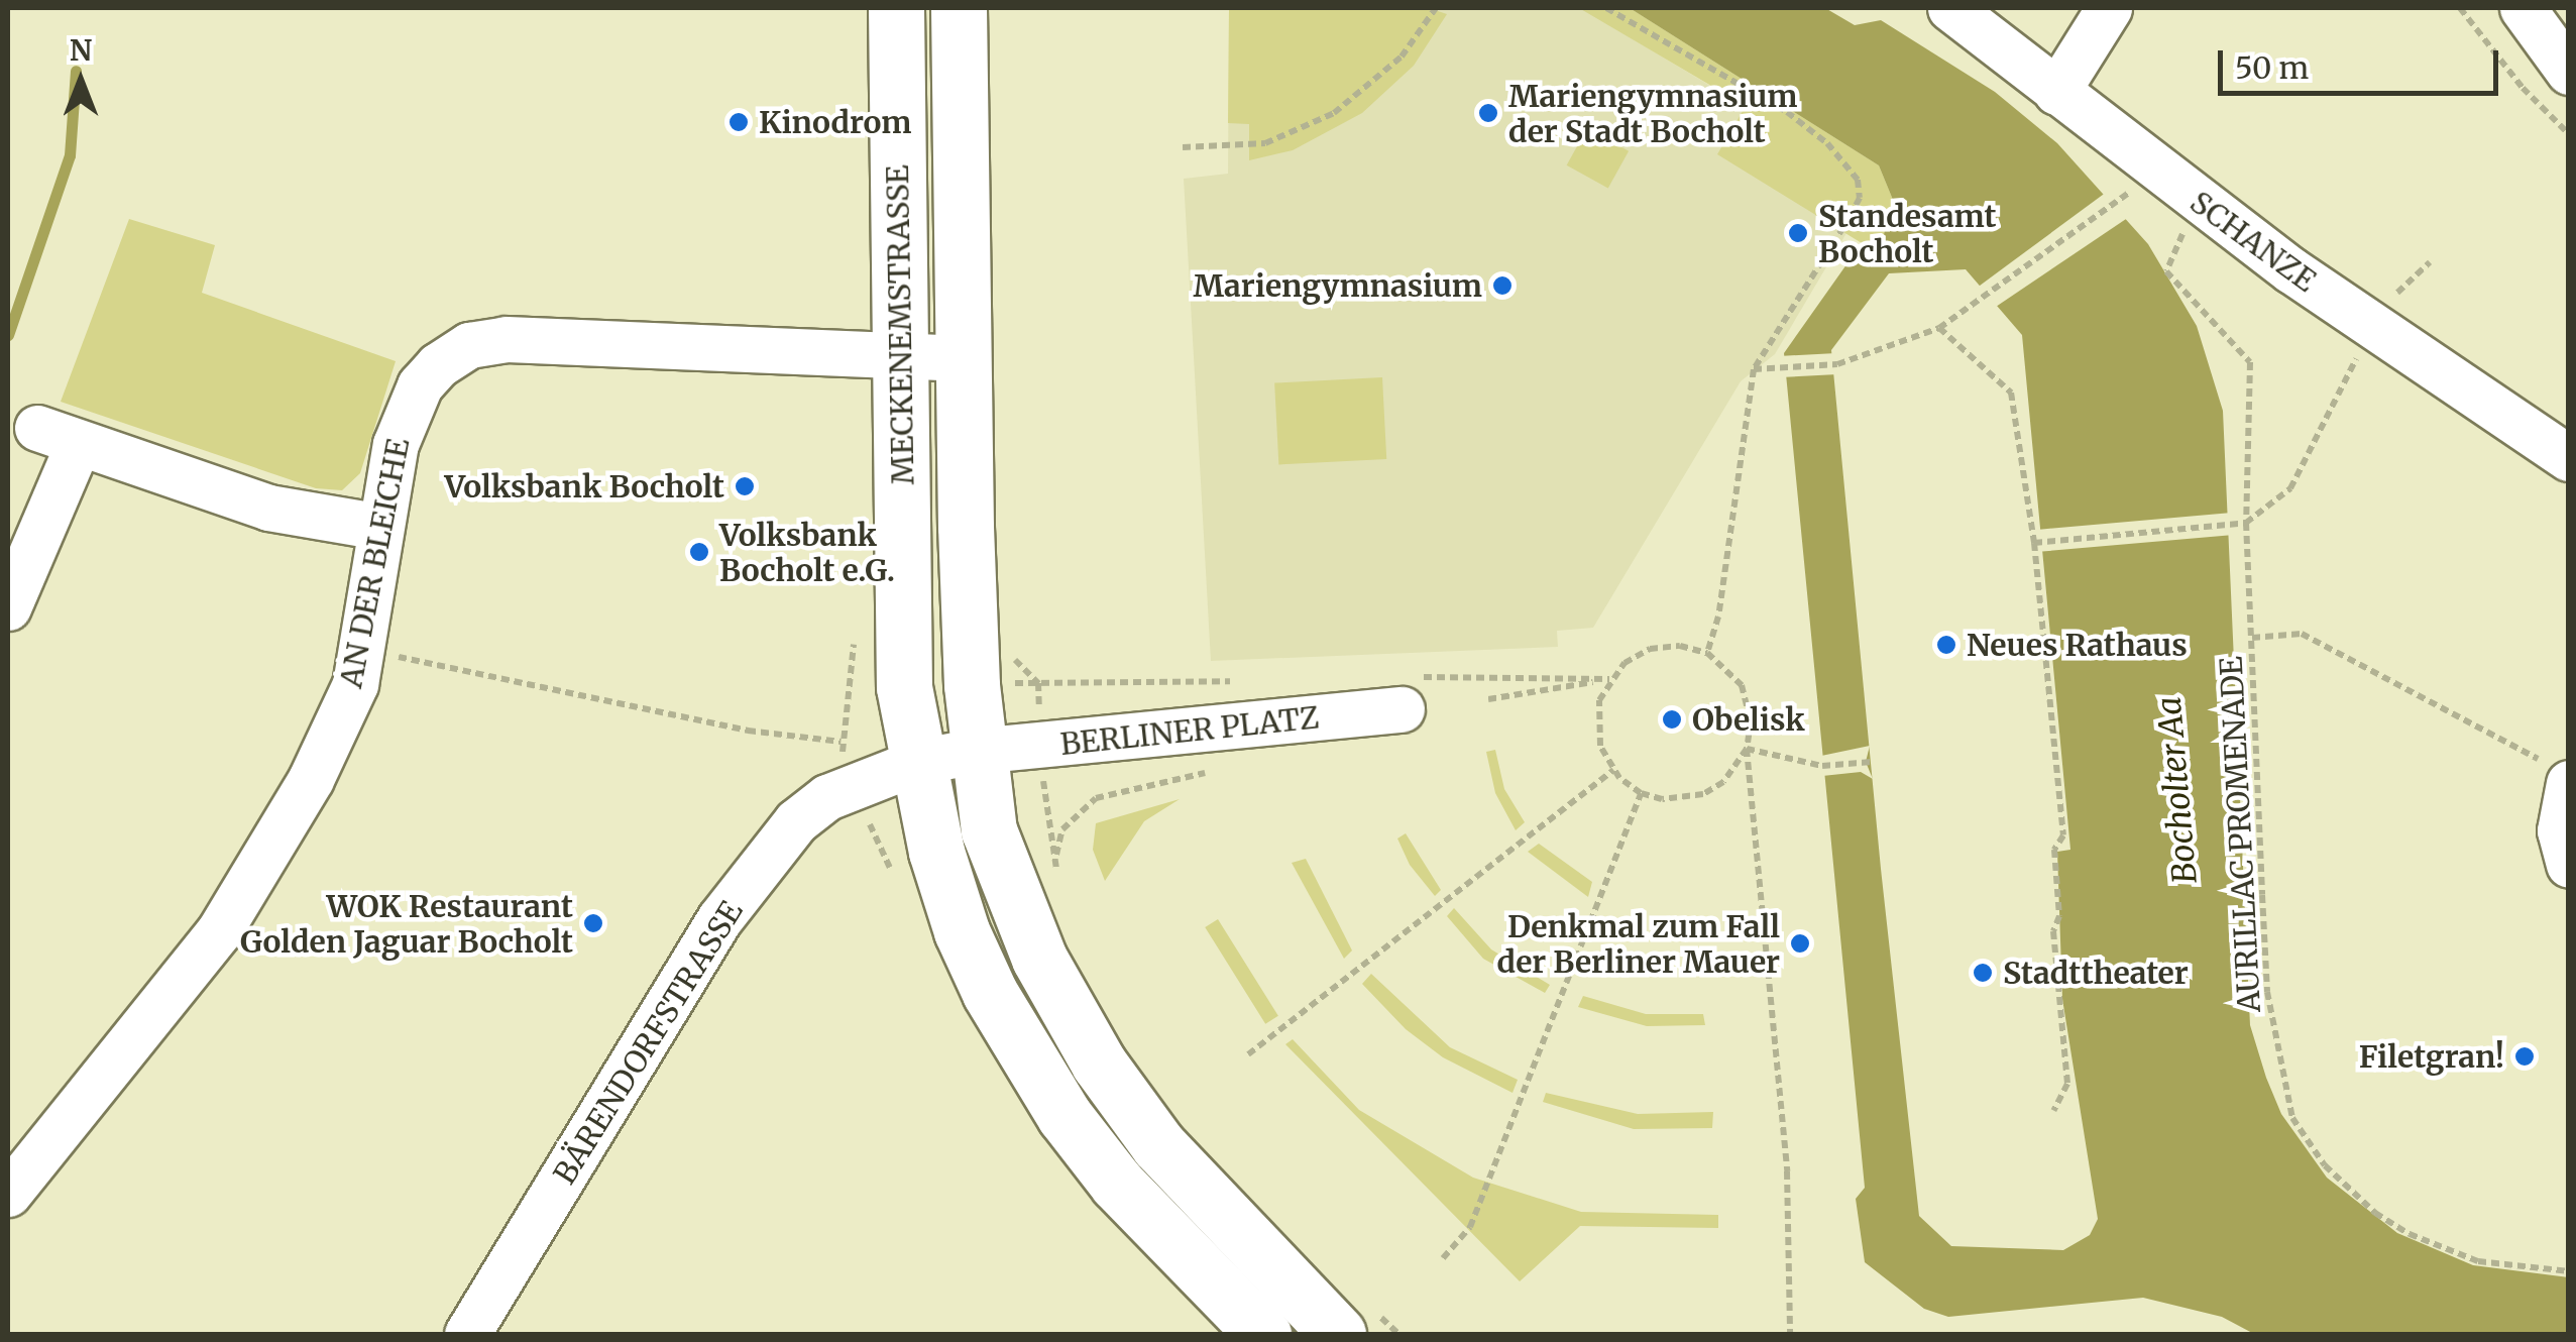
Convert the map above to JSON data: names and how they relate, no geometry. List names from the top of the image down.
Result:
{
  "streets": {
    "main road": ["MECKENEMSTRASSE"],
    "street": [
      "SCHANZE",
      "AN DER BLEICHE",
      "BERLINER PLATZ",
      "BÄRENDORFSTRASSE"
    ],
    "path": ["AURILLAC PROMENADE"]
  },
  "crossings": [
    ["SCHANZE", "AURILLAC PROMENADE"],
    ["MECKENEMSTRASSE", "AN DER BLEICHE"],
    ["MECKENEMSTRASSE", "BERLINER PLATZ"],
    ["MECKENEMSTRASSE", "BÄRENDORFSTRASSE"]
  ],
  "water": ["Bocholter Aa"],
  "places": [
    "Mariengymnasium der Stadt Bocholt",
    "Kinodrom",
    "Standesamt Bocholt",
    "Mariengymnasium",
    "Volksbank Bocholt",
    "Volksbank Bocholt e.G.",
    "Neues Rathaus",
    "Obelisk",
    "WOK Restaurant Golden Jaguar Bocholt",
    "Denkmal zum Fall der Berliner Mauer",
    "Stadttheater",
    "Filetgran!"
  ],
  "scale_bar": "50 m",
  "north": "top"
}
